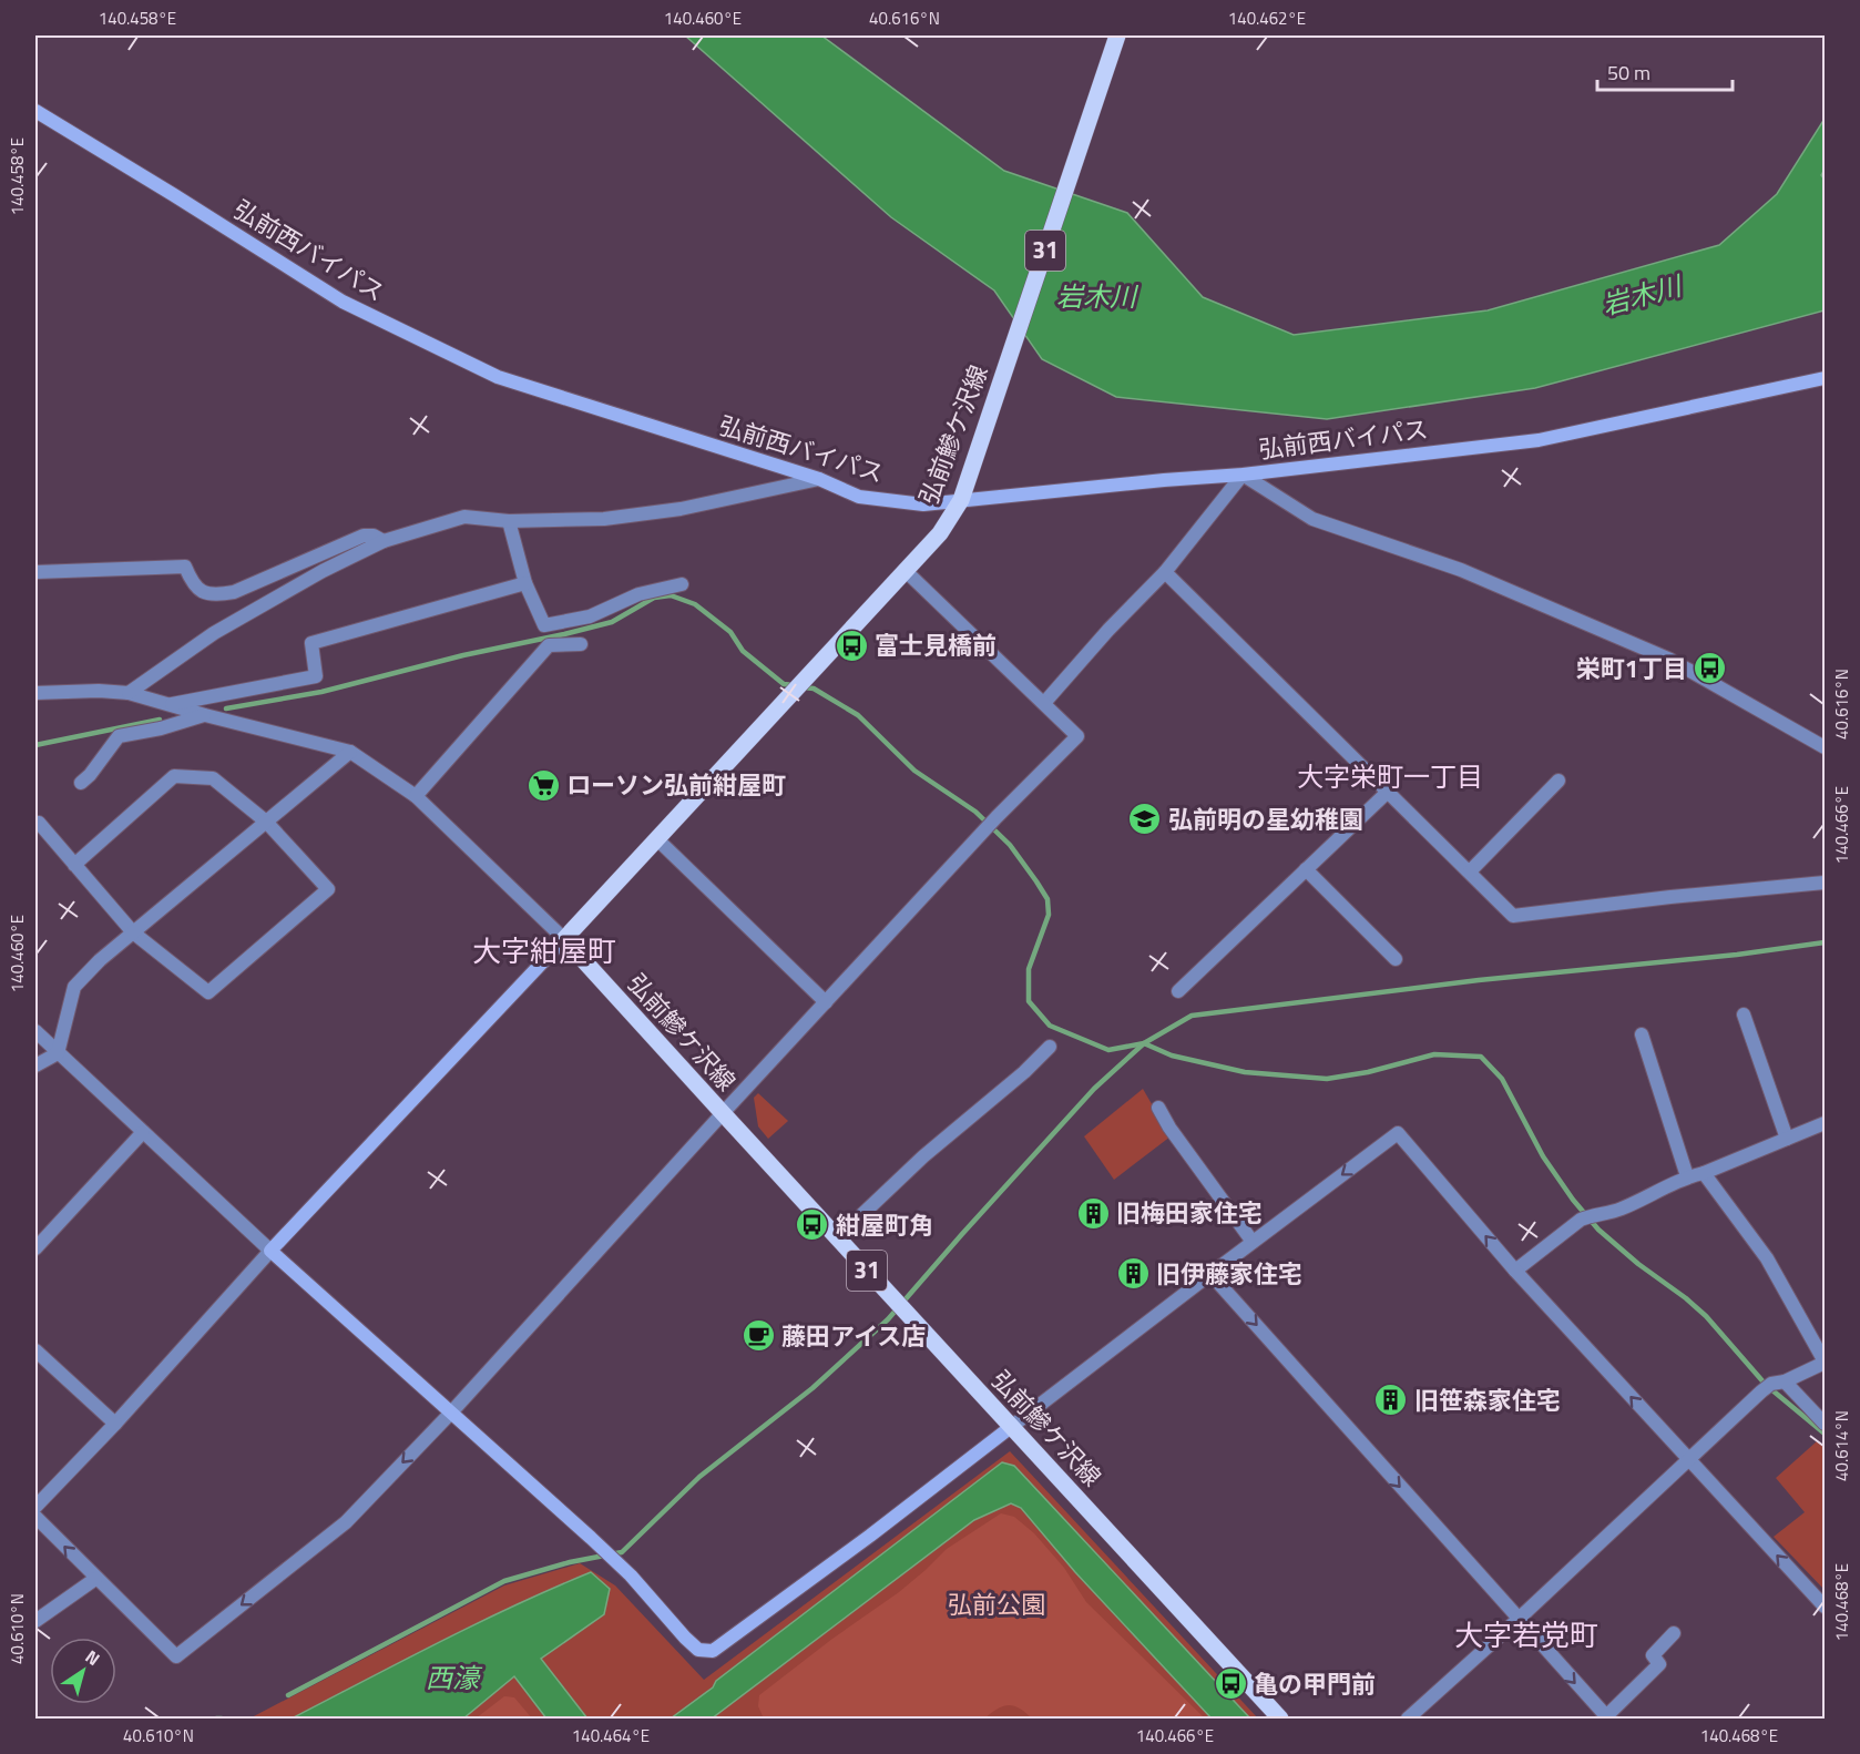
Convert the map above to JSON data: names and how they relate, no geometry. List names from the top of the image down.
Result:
{
  "streets": {
    "main road": ["31", "弘前鰺ケ沢線"],
    "street": ["弘前西バイパス"]
  },
  "crossings": [
    ["弘前西バイパス", "弘前鰺ケ沢線"]
  ],
  "districts": ["大字栄町一丁目", "大字紺屋町", "大字若党町"],
  "water": ["岩木川", "西濠"],
  "parks": ["弘前公園"],
  "places": {
    "bus stop": [
      "富士見橋前",
      "栄町1丁目",
      "紺屋町角",
      "亀の甲門前"
    ],
    "supermarket": ["ローソン弘前紺屋町"],
    "school or university": ["弘前明の星幼稚園"],
    "building": ["旧梅田家住宅", "旧伊藤家住宅", "旧笹森家住宅"],
    "cafe": ["藤田アイス店"]
  },
  "scale_bar": "50 m",
  "north": "top right",
  "coordinates": [
    "140.458°E",
    "140.460°E",
    "40.616°N",
    "140.462°E",
    "140.466°E",
    "40.614°N",
    "140.468°E",
    "40.610°N",
    "140.464°E"
  ]
}
